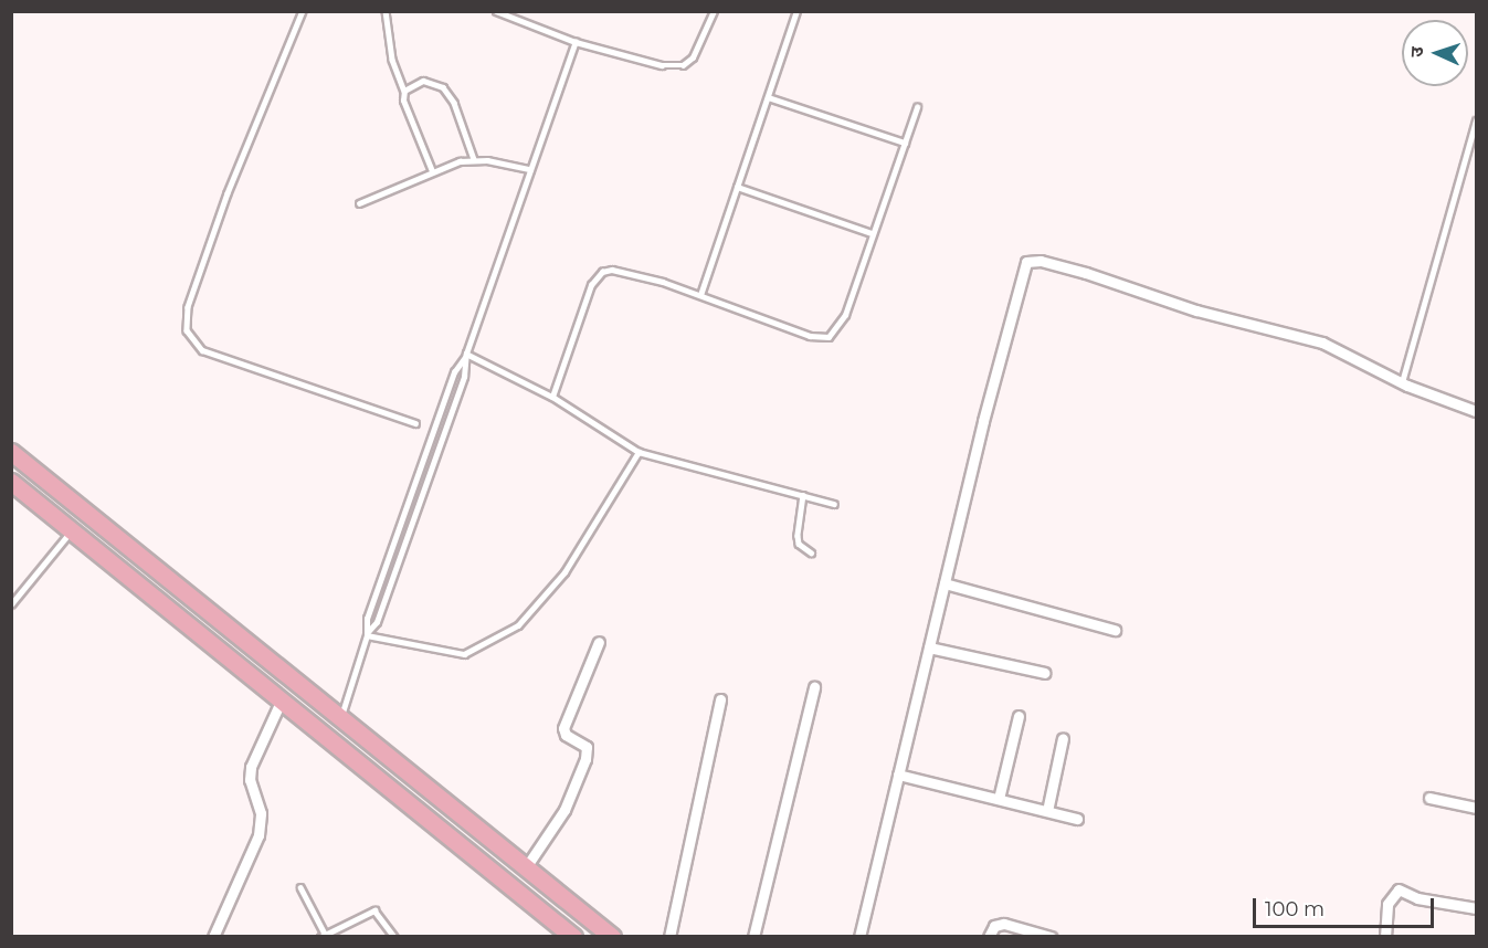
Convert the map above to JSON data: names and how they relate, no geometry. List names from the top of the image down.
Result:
{
  "scale_bar": "100 m",
  "north": "left"
}
